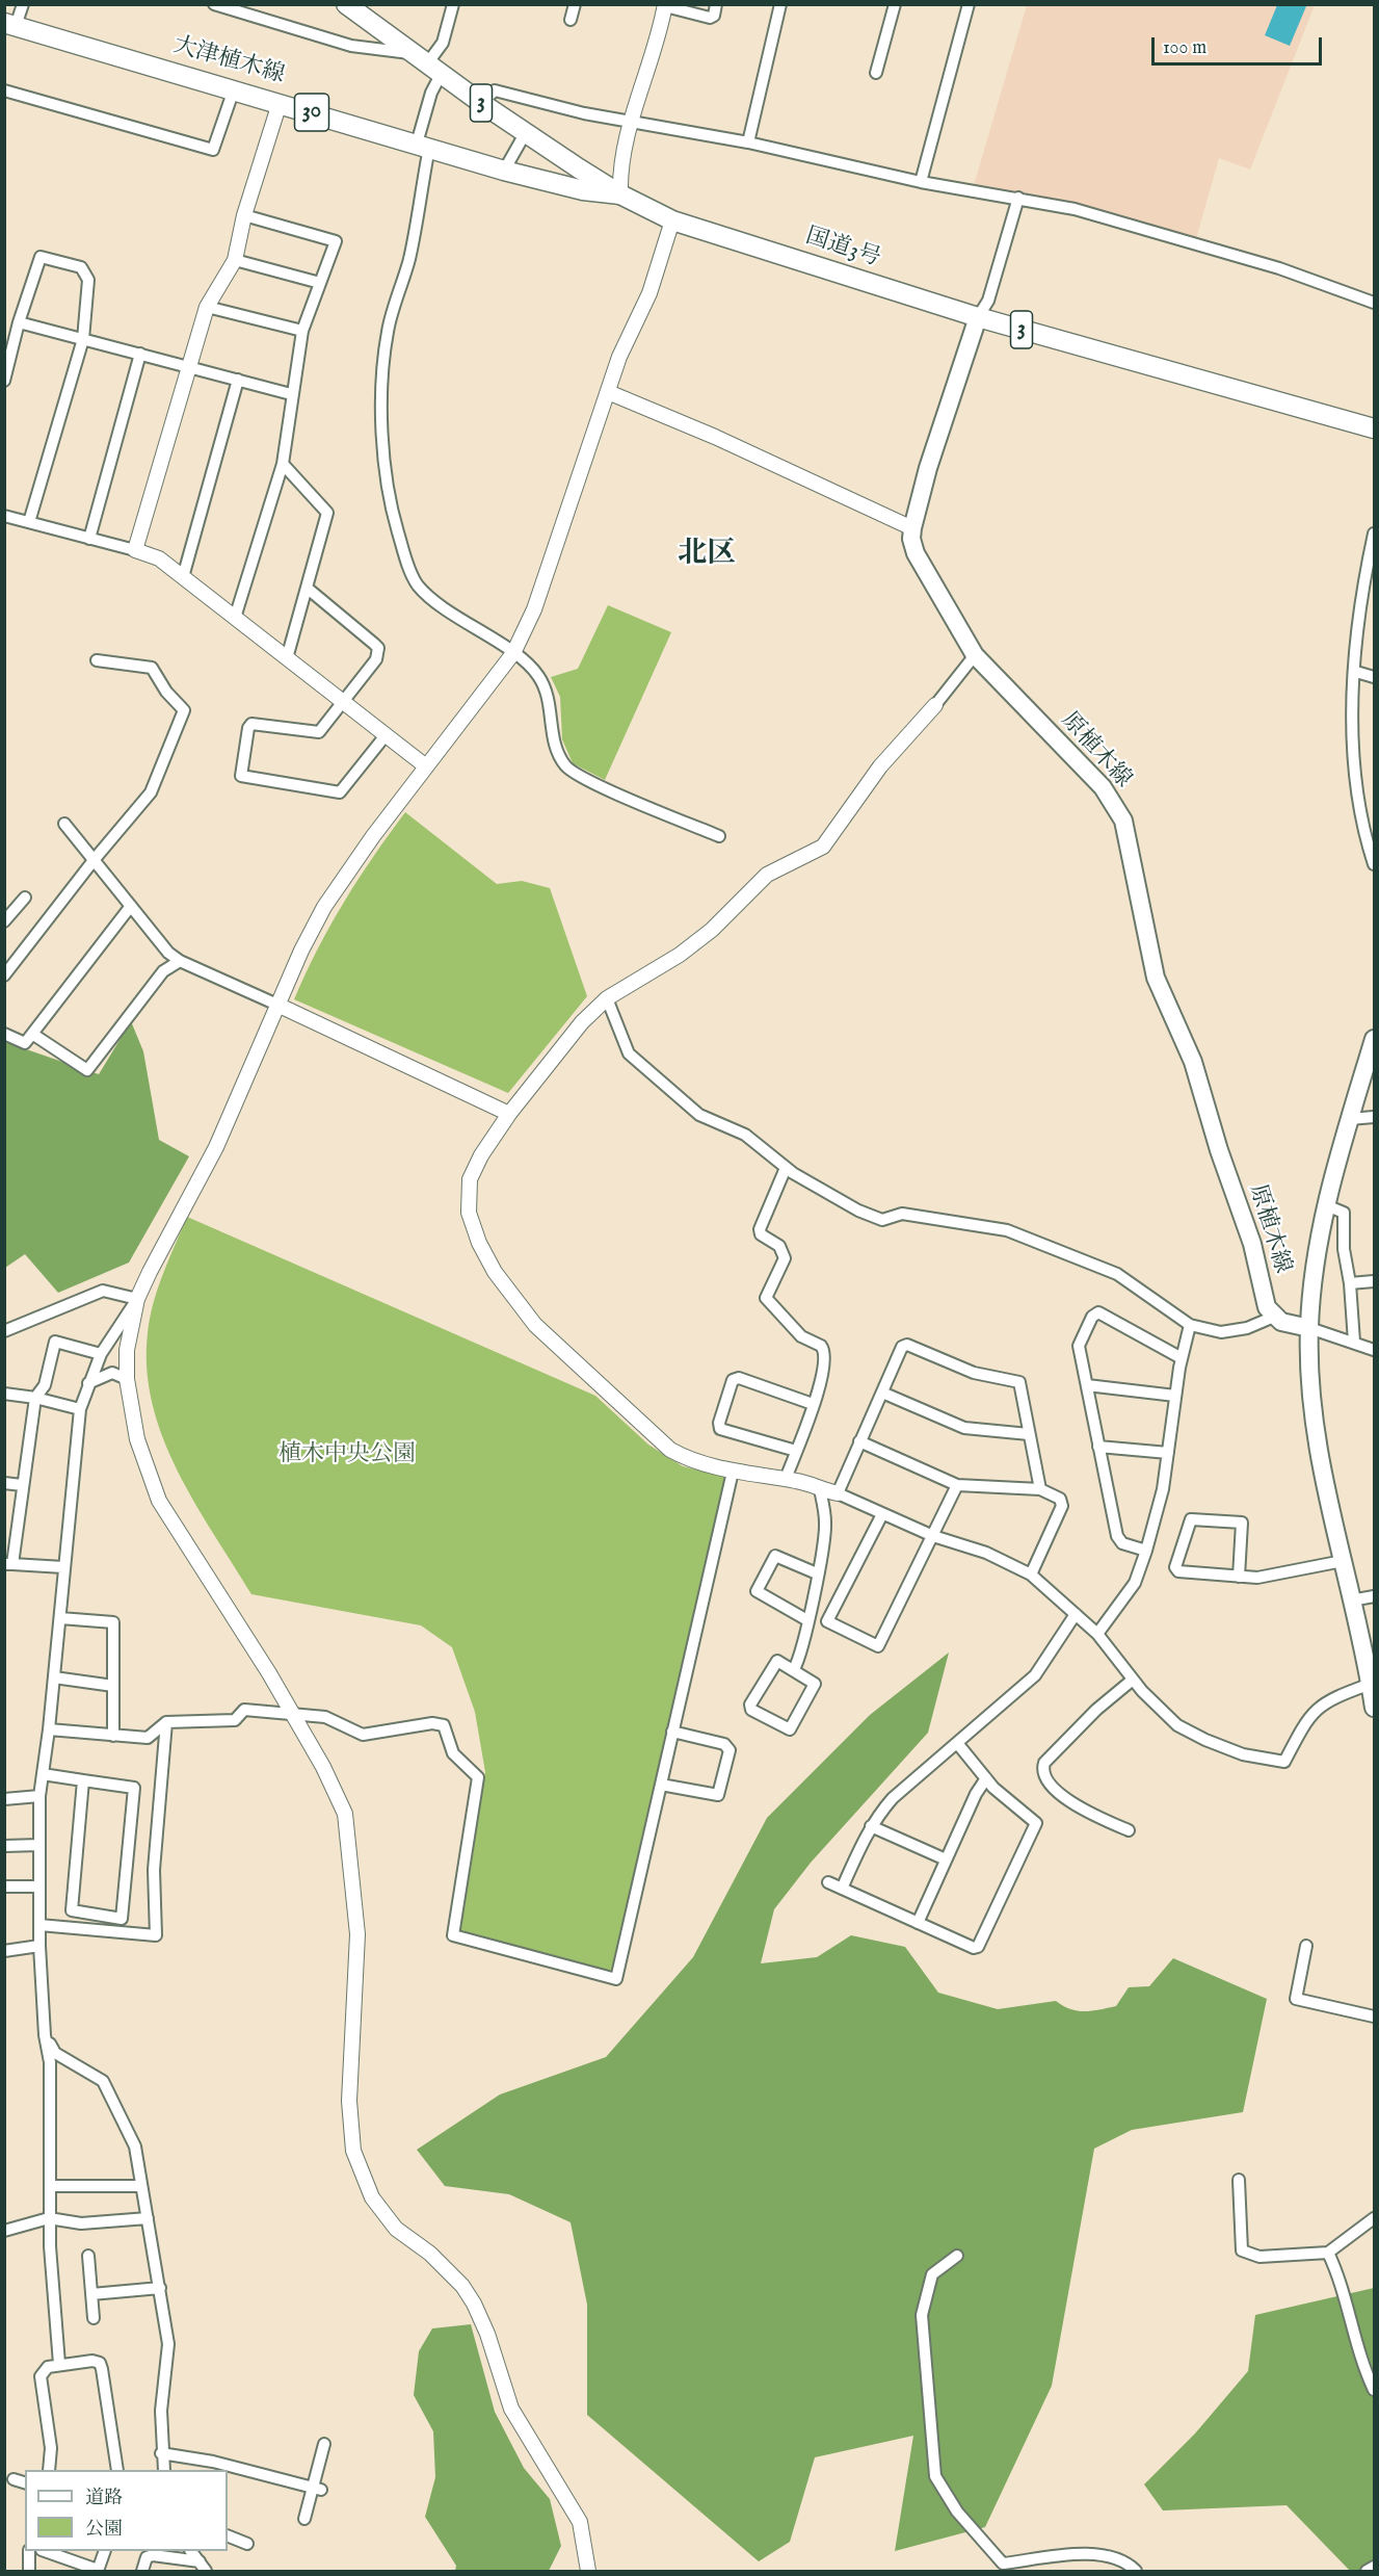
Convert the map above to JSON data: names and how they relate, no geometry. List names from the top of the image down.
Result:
{
  "streets": {
    "main road": [
      "大津植木線",
      "3",
      "30",
      "国道3号",
      "原植木線"
    ]
  },
  "crossings": [
    ["大津植木線", "国道3号"],
    ["国道3号", "原植木線"]
  ],
  "districts": ["北区"],
  "parks": ["植木中央公園"],
  "legend": ["道路", "公園"],
  "scale_bar": "100 m"
}
